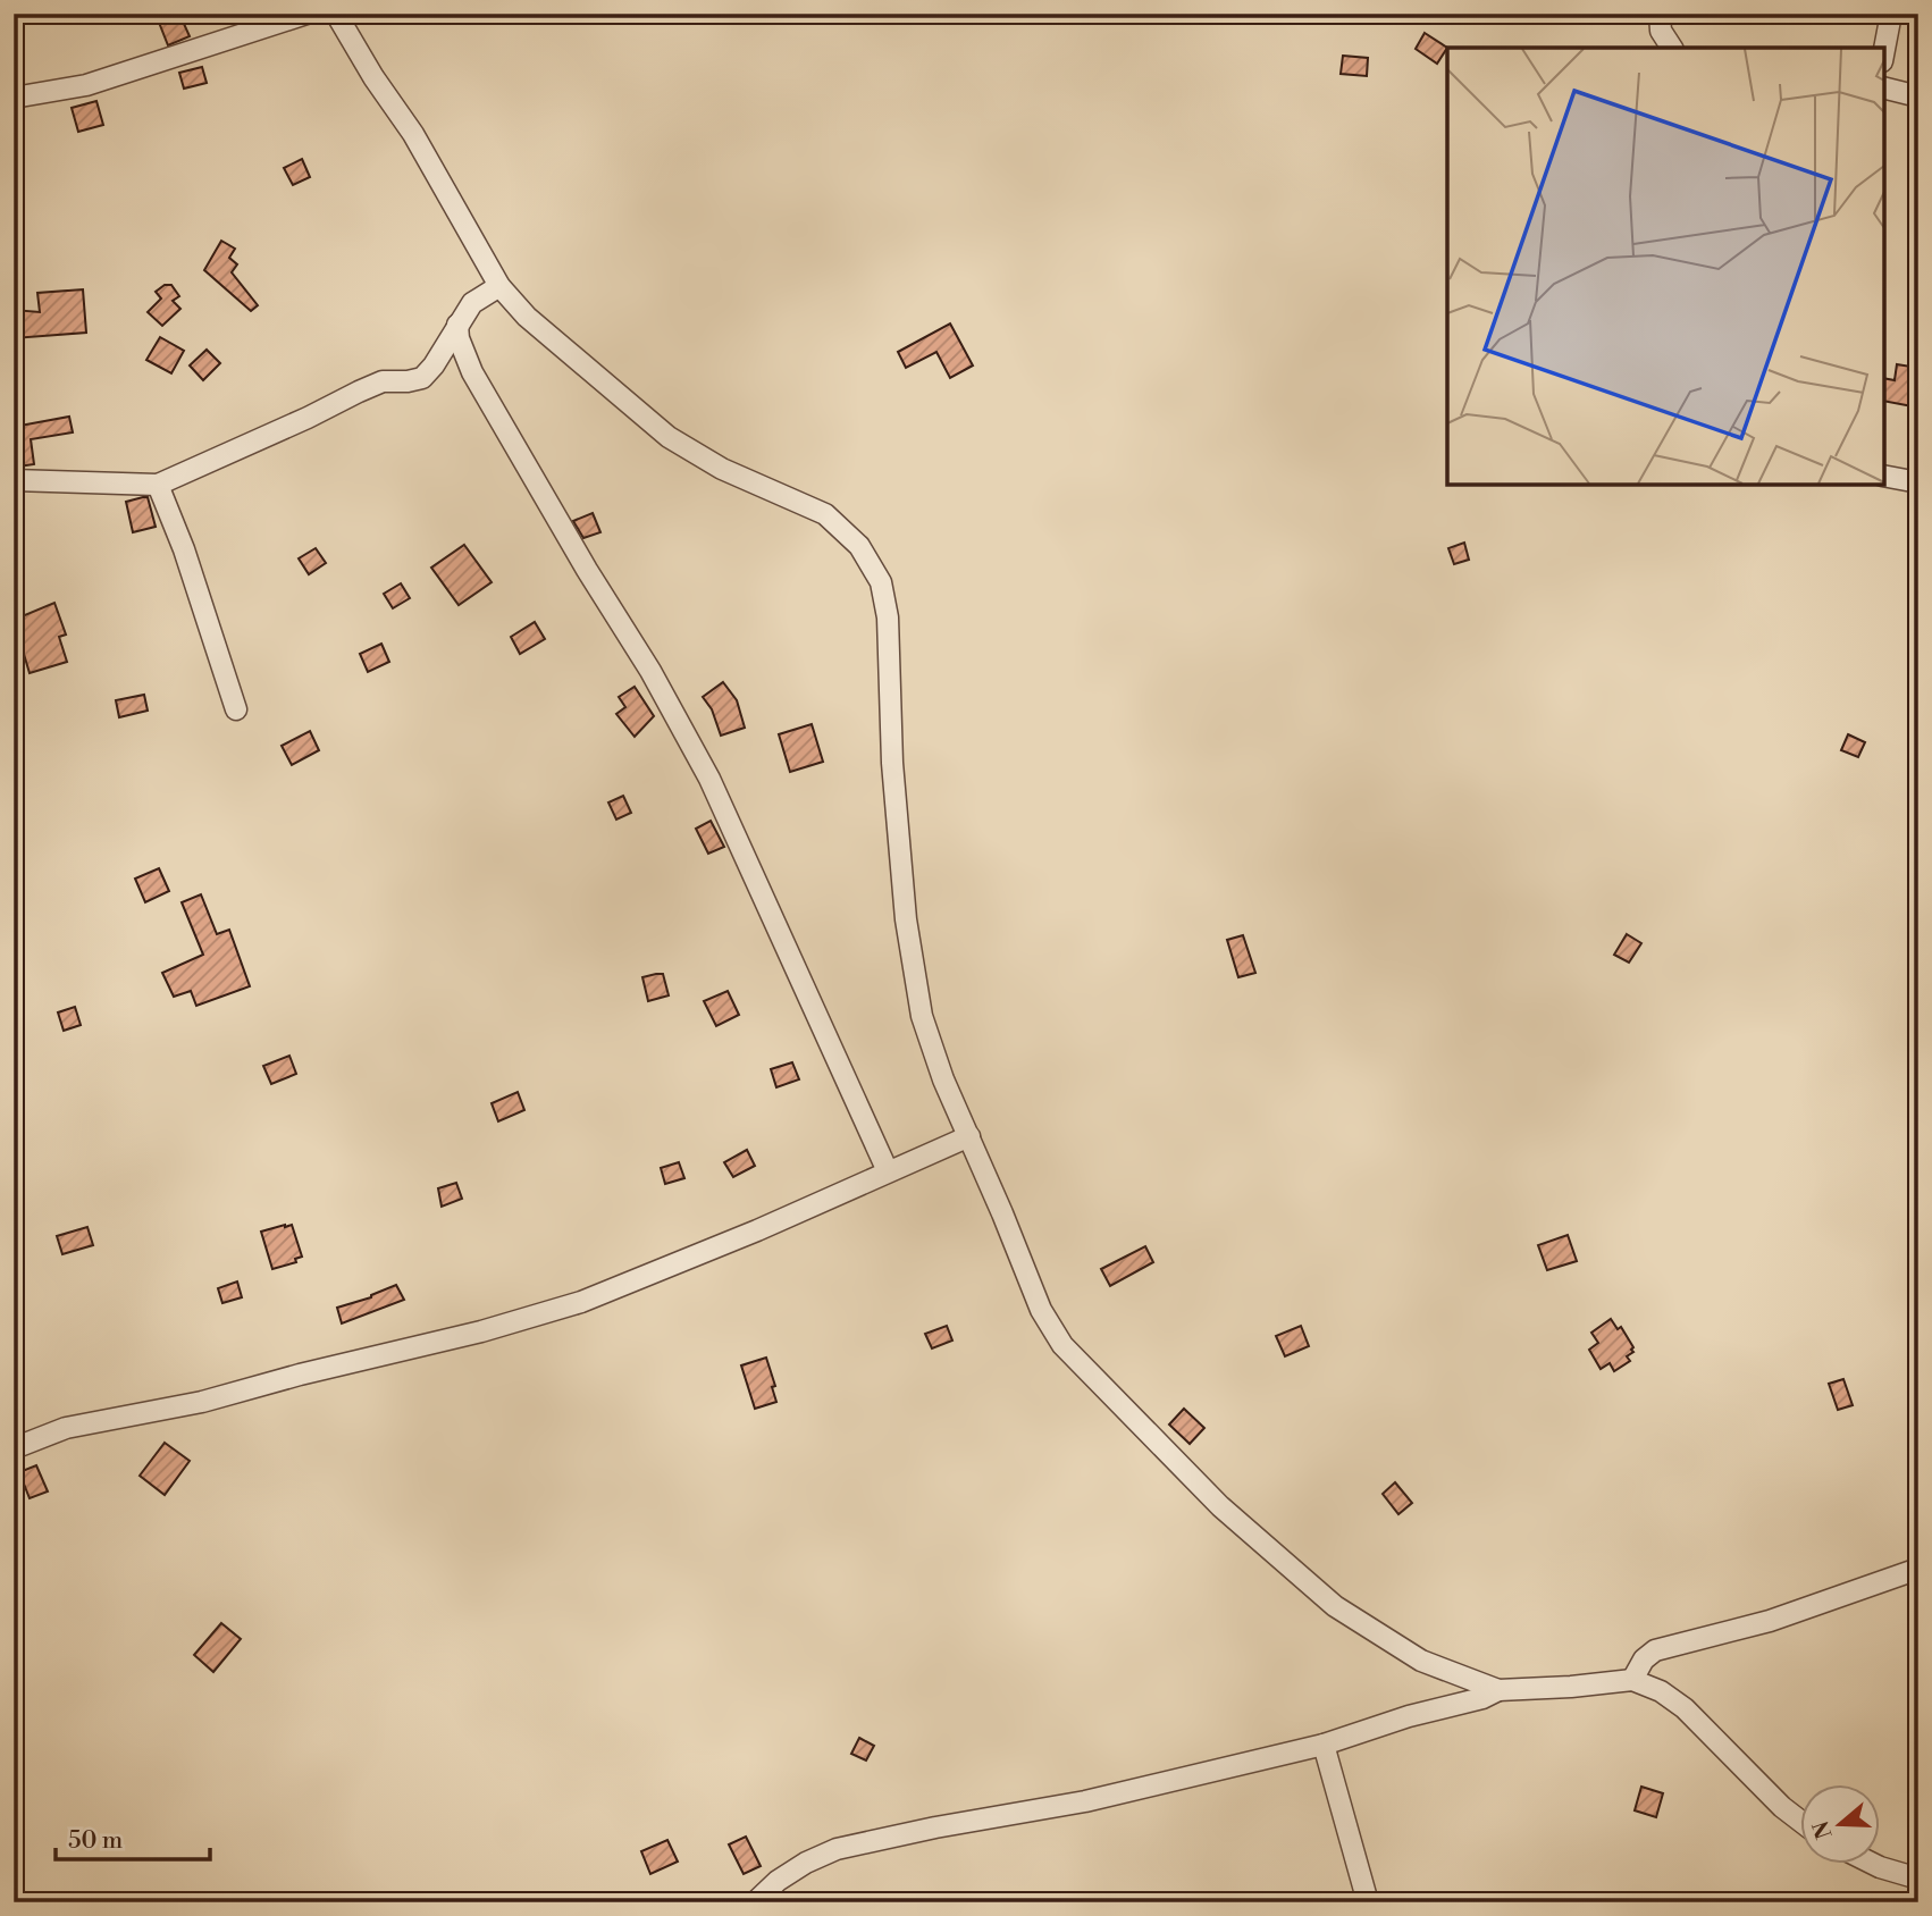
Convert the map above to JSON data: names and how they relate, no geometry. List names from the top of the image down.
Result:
{
  "scale_bar": "50 m",
  "north": "left"
}
